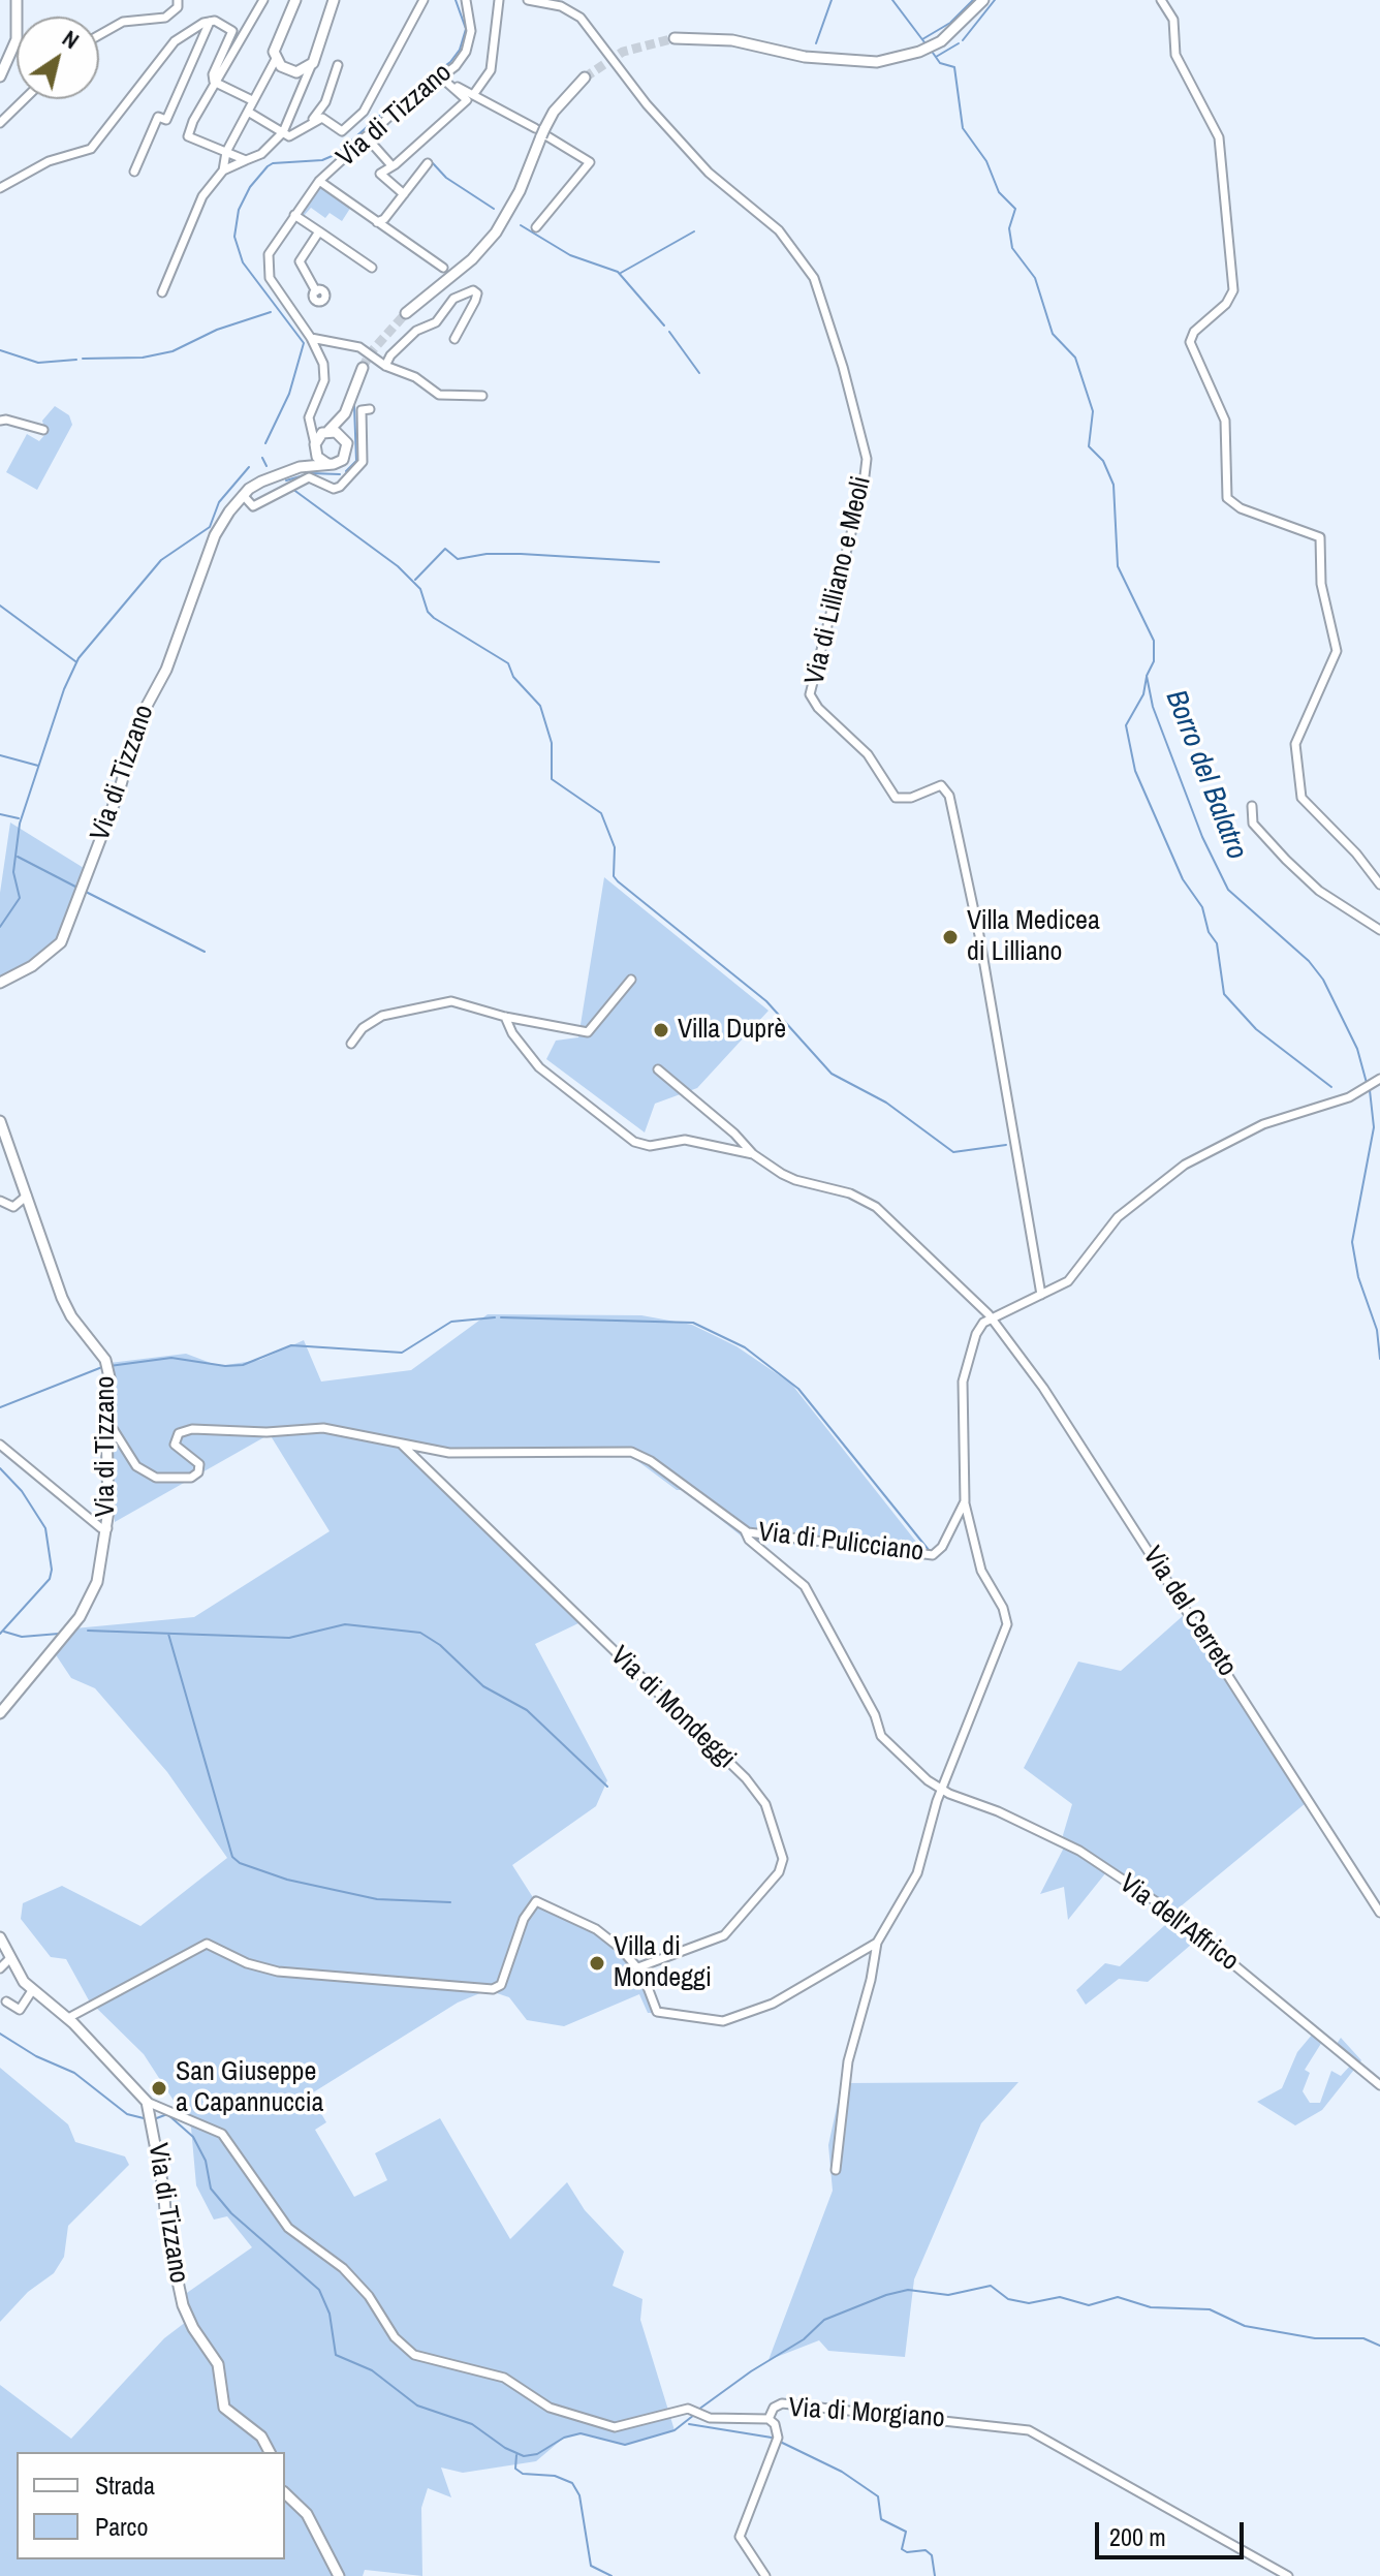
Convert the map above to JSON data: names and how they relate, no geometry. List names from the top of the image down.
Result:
{
  "streets": {
    "main road": ["Via di Tizzano"],
    "street": [
      "Via di Lilliano e Meoli",
      "Via di Pulicciano",
      "Via del Cerreto",
      "Via di Mondeggi",
      "Via dell'Affrico",
      "Via di Morgiano"
    ]
  },
  "crossings": [
    ["Via di Tizzano", "Via di Pulicciano"],
    ["Via di Tizzano", "Via di Morgiano"],
    ["Via di Pulicciano", "Via del Cerreto"],
    ["Via di Pulicciano", "Via di Mondeggi"]
  ],
  "water": ["Borro del Balatro"],
  "places": [
    "Villa Medicea di Lilliano",
    "Villa Duprè",
    "Villa di Mondeggi",
    "San Giuseppe a Capannuccia"
  ],
  "legend": ["Strada", "Parco"],
  "scale_bar": "200 m",
  "north": "top right"
}
